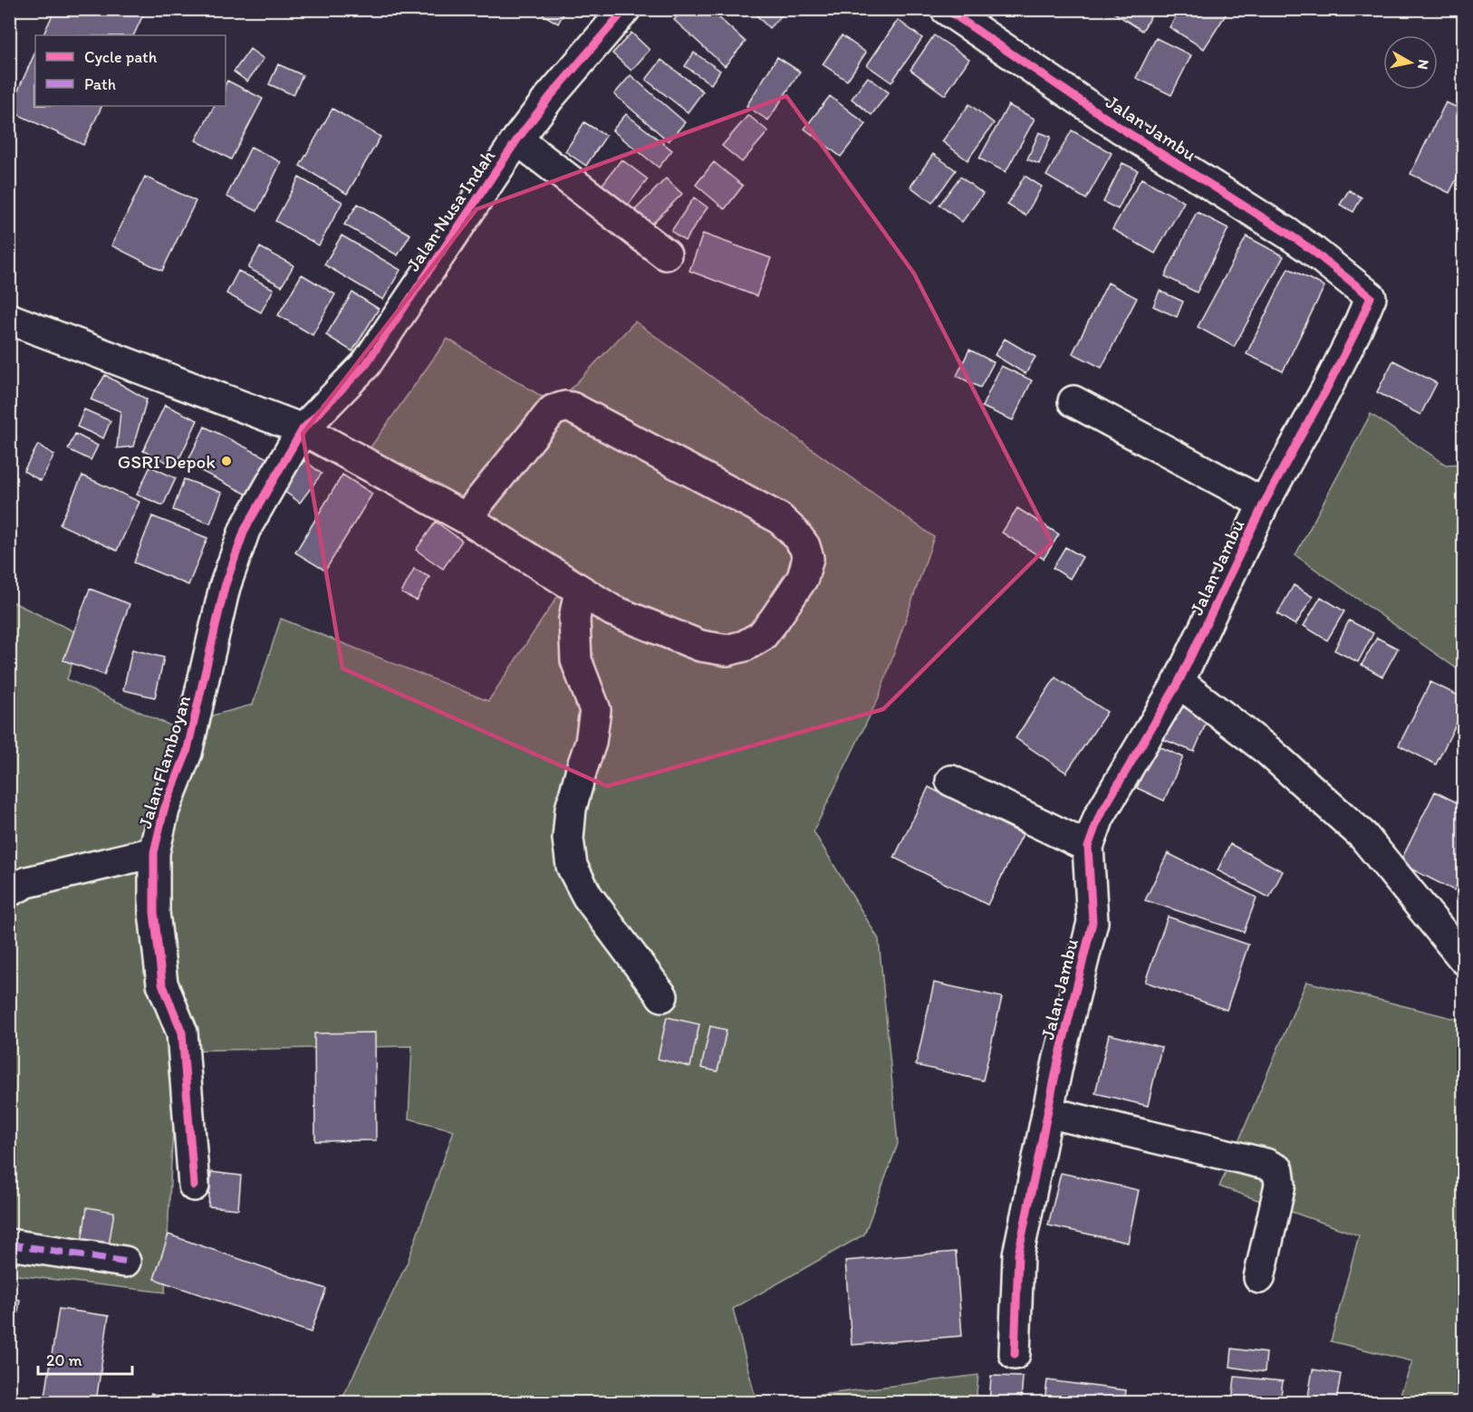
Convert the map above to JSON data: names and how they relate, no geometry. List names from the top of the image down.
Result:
{
  "streets": {
    "street": ["Jalan Jambu", "Jalan Nusa Indah", "Jalan Flamboyan"]
  },
  "crossings": [
    ["Jalan Nusa Indah", "Jalan Flamboyan"]
  ],
  "places": ["GSRI Depok"],
  "legend": ["Cycle path", "Path"],
  "scale_bar": "20 m",
  "north": "right"
}
